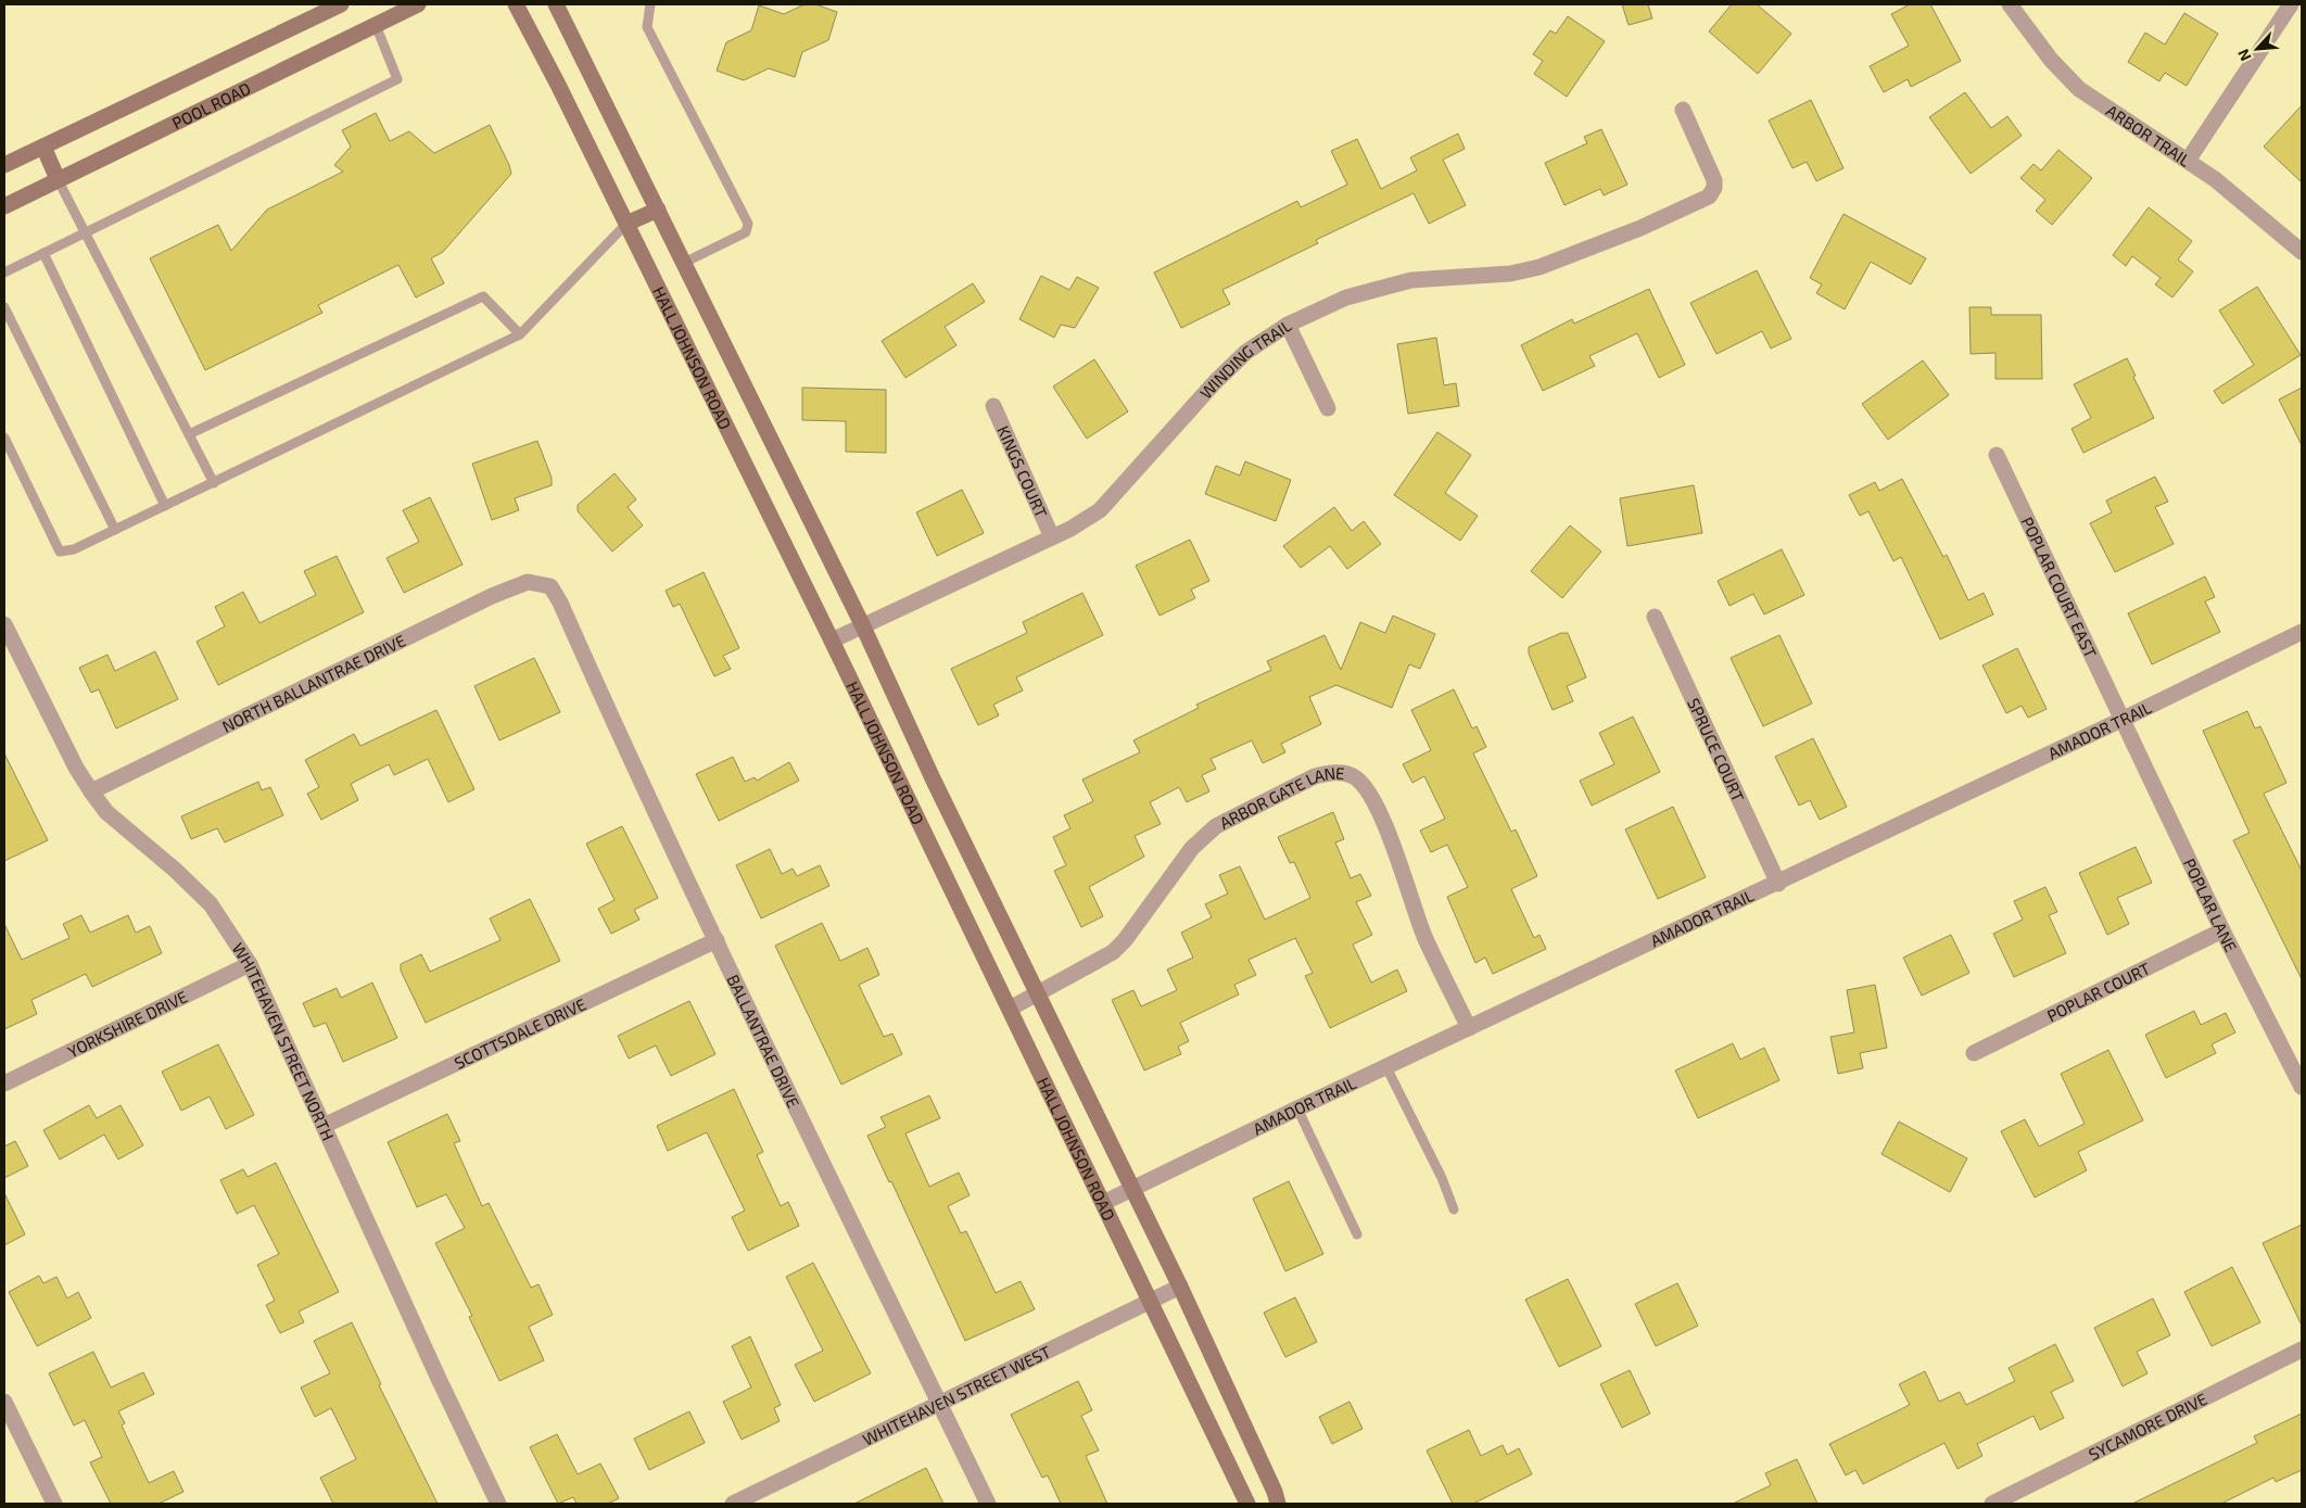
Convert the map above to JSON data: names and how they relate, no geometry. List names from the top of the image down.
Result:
{
  "streets": {
    "main road": ["POOL ROAD", "HALL JOHNSON ROAD"],
    "street": [
      "ARBOR TRAIL",
      "WINDING TRAIL",
      "KINGS COURT",
      "POPLAR COURT EAST",
      "NORTH BALLANTRAE DRIVE",
      "AMADOR TRAIL",
      "SPRUCE COURT",
      "ARBOR GATE LANE",
      "POPLAR LANE",
      "POPLAR COURT",
      "YORKSHIRE DRIVE",
      "SCOTTSDALE DRIVE",
      "BALLANTRAE DRIVE",
      "WHITEHAVEN STREET NORTH",
      "WHITEHAVEN STREET WEST",
      "SYCAMORE DRIVE"
    ]
  },
  "crossings": [
    ["HALL JOHNSON ROAD", "WINDING TRAIL"],
    ["HALL JOHNSON ROAD", "AMADOR TRAIL"],
    ["HALL JOHNSON ROAD", "ARBOR GATE LANE"],
    ["HALL JOHNSON ROAD", "WHITEHAVEN STREET WEST"],
    ["WINDING TRAIL", "KINGS COURT"],
    ["POPLAR COURT EAST", "AMADOR TRAIL"],
    ["POPLAR COURT EAST", "POPLAR LANE"],
    ["NORTH BALLANTRAE DRIVE", "BALLANTRAE DRIVE"],
    ["NORTH BALLANTRAE DRIVE", "WHITEHAVEN STREET NORTH"],
    ["AMADOR TRAIL", "SPRUCE COURT"],
    ["AMADOR TRAIL", "ARBOR GATE LANE"],
    ["AMADOR TRAIL", "POPLAR LANE"],
    ["POPLAR LANE", "POPLAR COURT"],
    ["YORKSHIRE DRIVE", "WHITEHAVEN STREET NORTH"],
    ["SCOTTSDALE DRIVE", "BALLANTRAE DRIVE"],
    ["SCOTTSDALE DRIVE", "WHITEHAVEN STREET NORTH"],
    ["BALLANTRAE DRIVE", "WHITEHAVEN STREET WEST"]
  ],
  "north": "bottom left"
}
